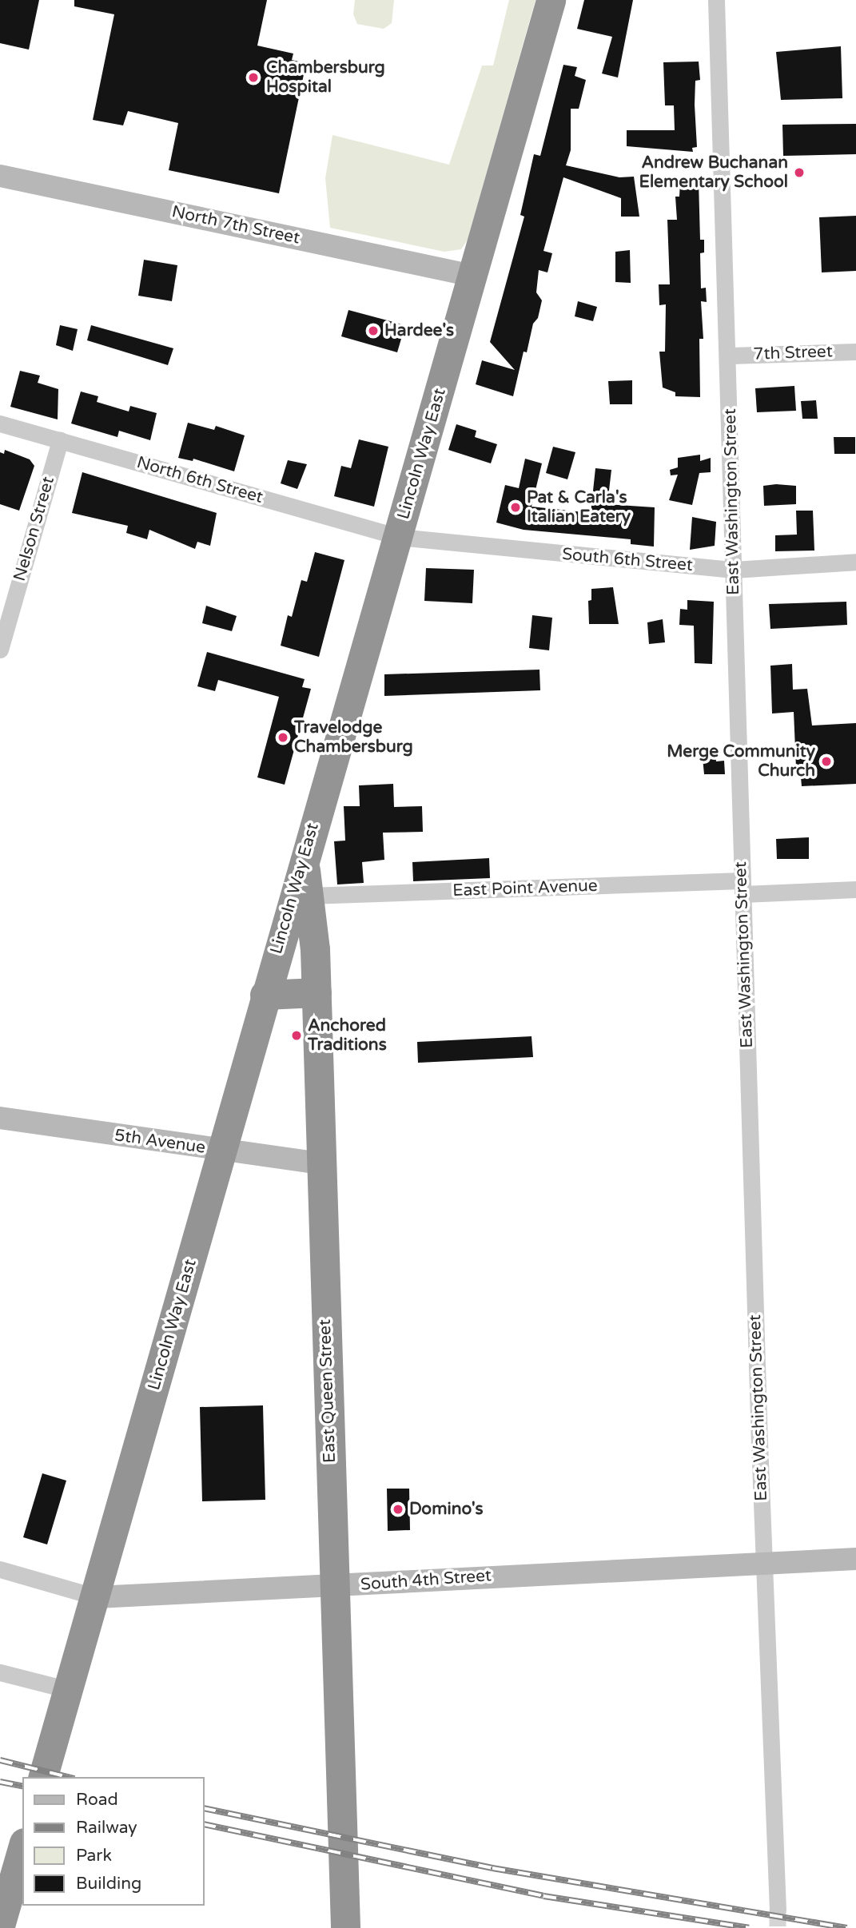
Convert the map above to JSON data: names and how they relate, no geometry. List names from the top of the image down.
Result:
{
  "streets": {
    "highway": ["Lincoln Way East", "East Queen Street"],
    "street": [
      "North 7th Street",
      "7th Street",
      "North 6th Street",
      "East Washington Street",
      "Nelson Street",
      "South 6th Street",
      "East Point Avenue",
      "5th Avenue",
      "South 4th Street"
    ]
  },
  "crossings": [
    ["North 7th Street", "Lincoln Way East"],
    ["7th Street", "East Washington Street"],
    ["Lincoln Way East", "North 6th Street"],
    ["Lincoln Way East", "South 6th Street"],
    ["Lincoln Way East", "5th Avenue"],
    ["Lincoln Way East", "East Queen Street"],
    ["Lincoln Way East", "South 4th Street"],
    ["North 6th Street", "Nelson Street"],
    ["North 6th Street", "South 6th Street"],
    ["East Washington Street", "South 6th Street"],
    ["East Washington Street", "East Point Avenue"],
    ["East Washington Street", "South 4th Street"],
    ["East Point Avenue", "East Queen Street"],
    ["5th Avenue", "East Queen Street"],
    ["East Queen Street", "South 4th Street"]
  ],
  "places": [
    "Chambersburg Hospital",
    "Andrew Buchanan Elementary School",
    "Hardee's",
    "Pat & Carla's Italian Eatery",
    "Travelodge Chambersburg",
    "Merge Community Church",
    "Anchored Traditions",
    "Domino's"
  ],
  "legend": [
    "Road",
    "Railway",
    "Park",
    "Building"
  ]
}
